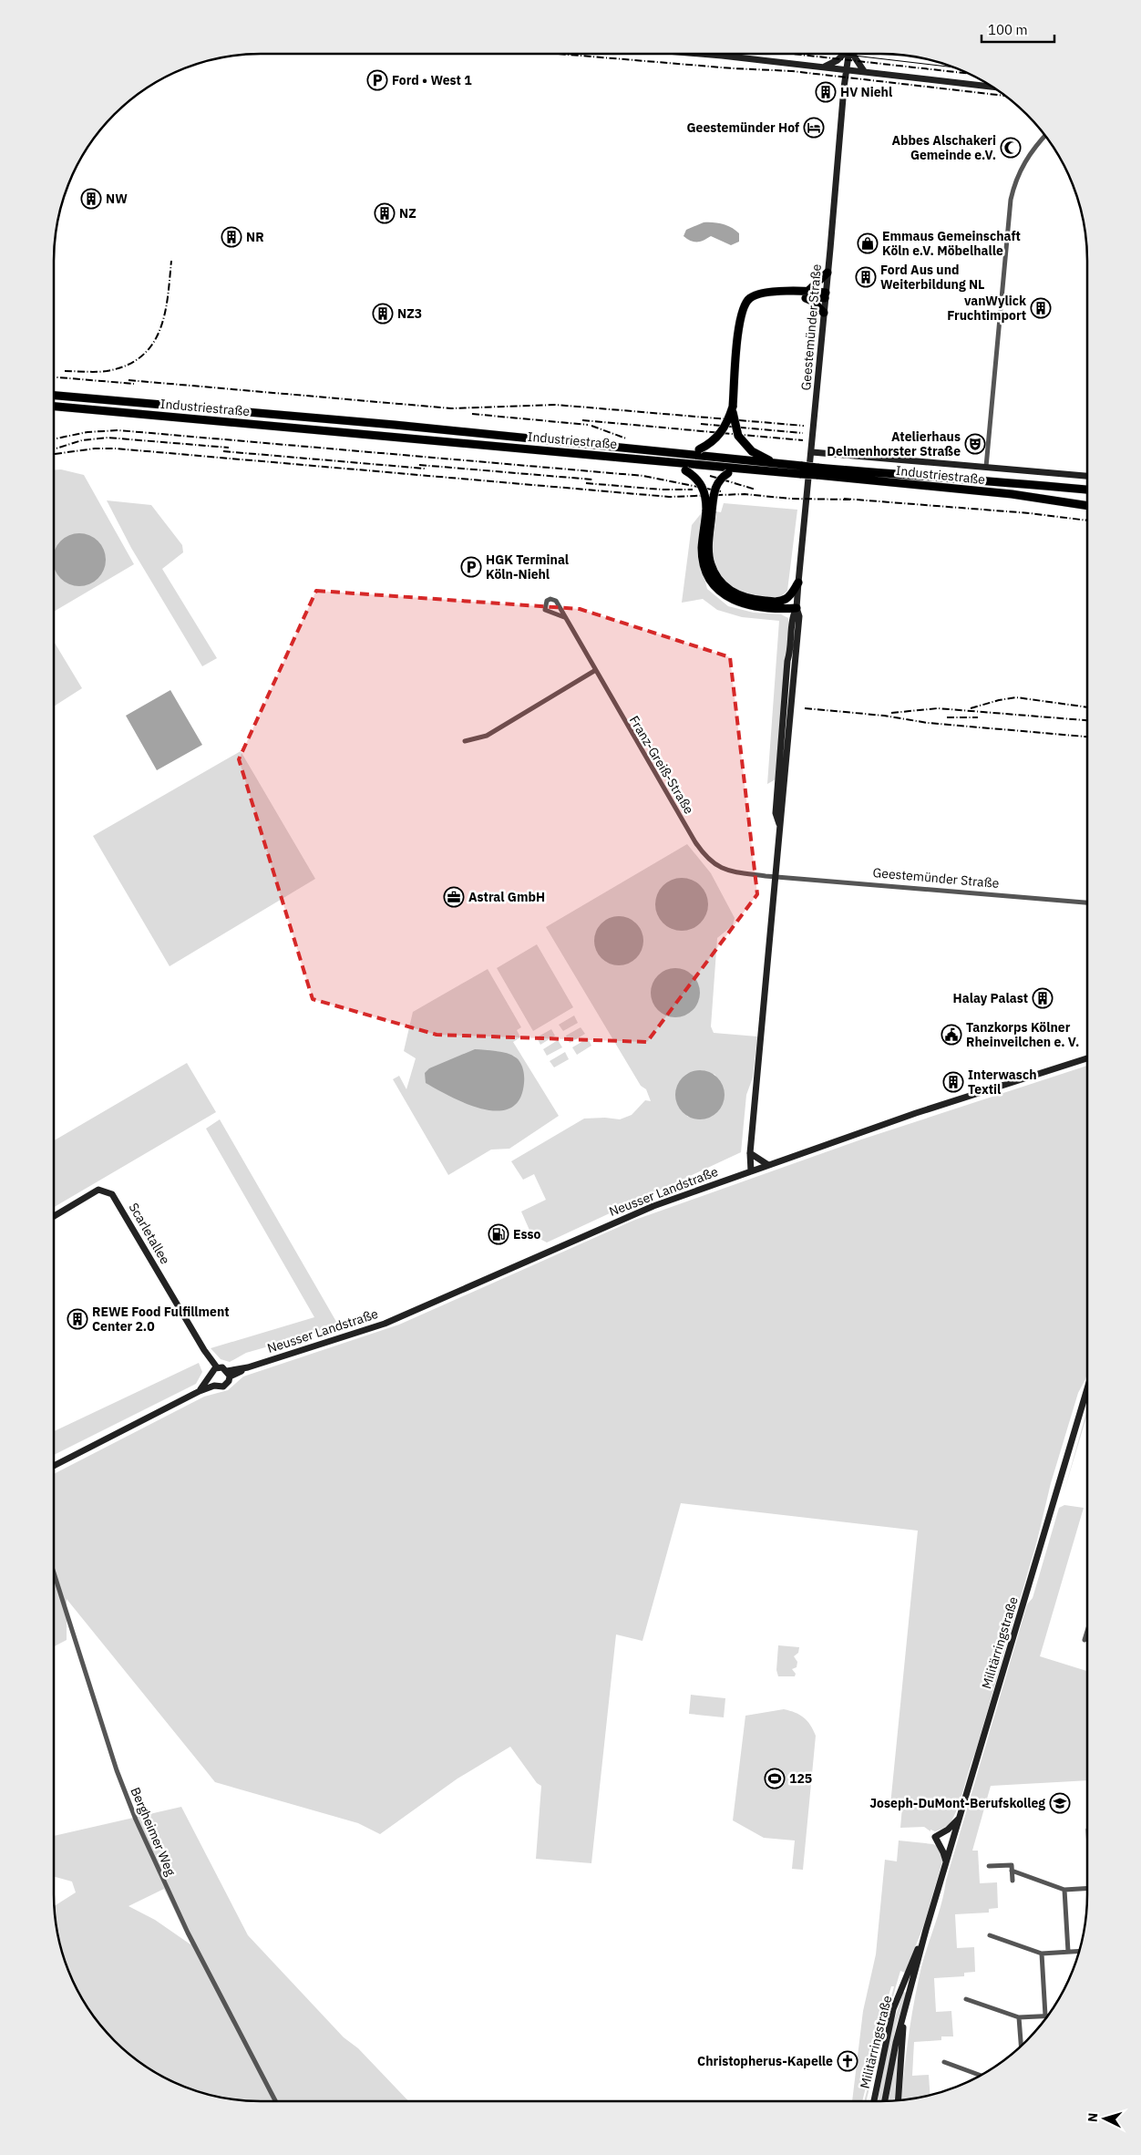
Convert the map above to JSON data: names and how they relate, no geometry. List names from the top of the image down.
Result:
{
  "streets": {
    "highway": ["Industriestraße"],
    "main road": [
      "Geestemünder Straße",
      "Neusser Landstraße",
      "Scarletallee",
      "Militärringstraße"
    ],
    "street": ["Franz-Greiß-Straße", "Bergheimer Weg"]
  },
  "crossings": [
    ["Geestemünder Straße", "Industriestraße"],
    ["Geestemünder Straße", "Franz-Greiß-Straße"],
    ["Geestemünder Straße", "Neusser Landstraße"],
    ["Neusser Landstraße", "Scarletallee"]
  ],
  "places": {
    "parking": ["Ford • West 1", "HGK Terminal Köln-Niehl"],
    "building": [
      "HV Niehl",
      "NW",
      "NZ",
      "NR",
      "Ford Aus und Weiterbildung NL",
      "vanWylick Fruchtimport",
      "NZ3",
      "Halay Palast",
      "Interwasch Textil",
      "REWE Food Fulfillment Center 2.0"
    ],
    "hotel": ["Geestemünder Hof"],
    "mosque": ["Abbes Alschakeri Gemeinde e.V."],
    "shop": ["Emmaus Gemeinschaft Köln e.V. Möbelhalle"],
    "theatre": ["Atelierhaus Delmenhorster Straße"],
    "office": ["Astral GmbH"],
    "public building": ["Tanzkorps Kölner Rheinveilchen e. V."],
    "fuel station": ["Esso"],
    "sports": ["125"],
    "school or university": ["Joseph-DuMont-Berufskolleg"],
    "church": ["Christopherus-Kapelle"]
  },
  "scale_bar": "100 m",
  "north": "left"
}
